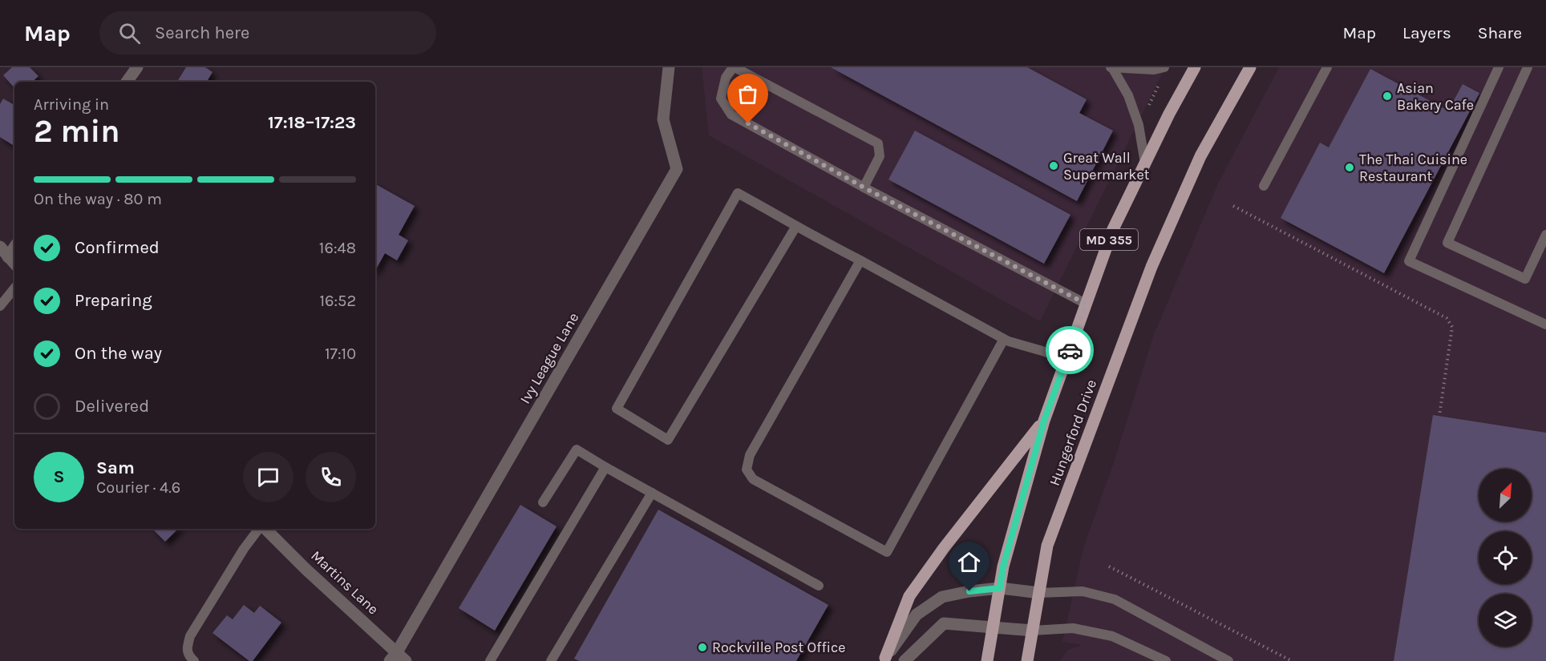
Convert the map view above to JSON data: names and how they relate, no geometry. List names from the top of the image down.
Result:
{
  "streets": {
    "main road": ["MD 355", "Hungerford Drive"],
    "street": ["Ivy League Lane", "Martins Lane"]
  },
  "crossings": [
    ["Ivy League Lane", "Martins Lane"]
  ],
  "places": [
    "Asian Bakery Cafe",
    "Great Wall Supermarket",
    "The Thai Cuisine Restaurant",
    "Rockville Post Office"
  ],
  "north": "top right",
  "page": {
    "header": "Map",
    "search": "Search here",
    "nav": ["Map", "Layers", "Share"],
    "heading": ["2 min", "Arriving in", "17:18–17:23"],
    "panel": ["Sam", "Courier · 4.6"],
    "bar": "On the way · 80 m",
    "list": [
      ["Confirmed", "16:48"],
      ["Preparing", "16:52"],
      ["On the way", "17:10"],
      "Delivered"
    ],
    "round": "S"
  }
}
